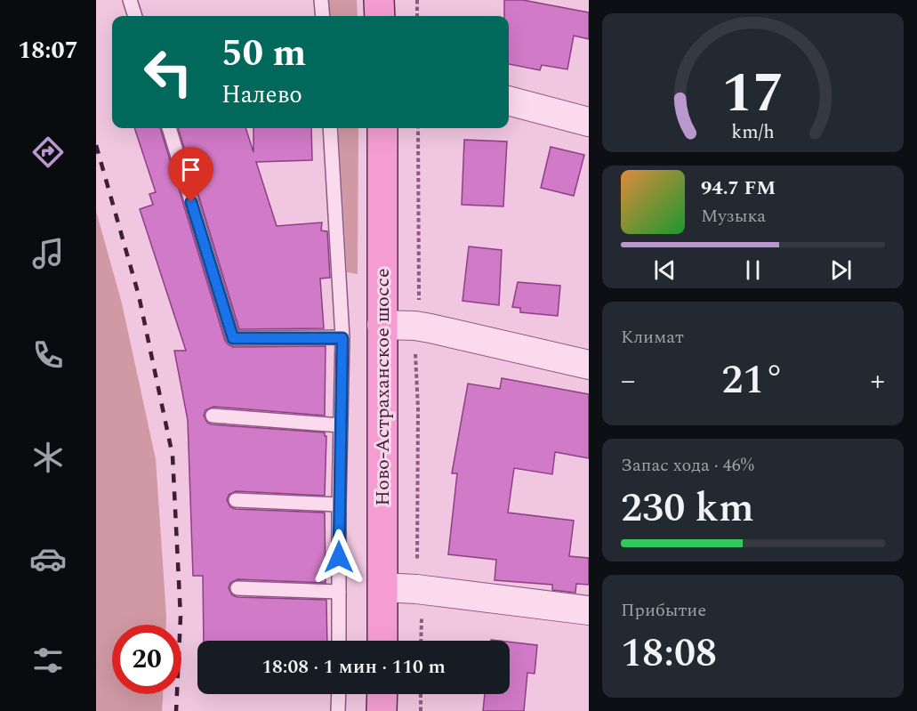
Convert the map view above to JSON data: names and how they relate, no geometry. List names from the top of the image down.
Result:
{
  "streets": {
    "main road": ["Ново-Астраханское шоссе"]
  },
  "page": {
    "tabs": "18:07",
    "turn": ["50 m", "Налево"],
    "song": ["94.7 FM", "Музыка"],
    "tile": [
      "Климат",
      ["Запас хода · 46%", "230 km"],
      ["Прибытие", "18:08"]
    ],
    "heat": ["−", "21°", "+"],
    "limit": "20",
    "trip": "18:08 · 1 мин · 110 m",
    "gauge": ["17", "km/h"]
  }
}
